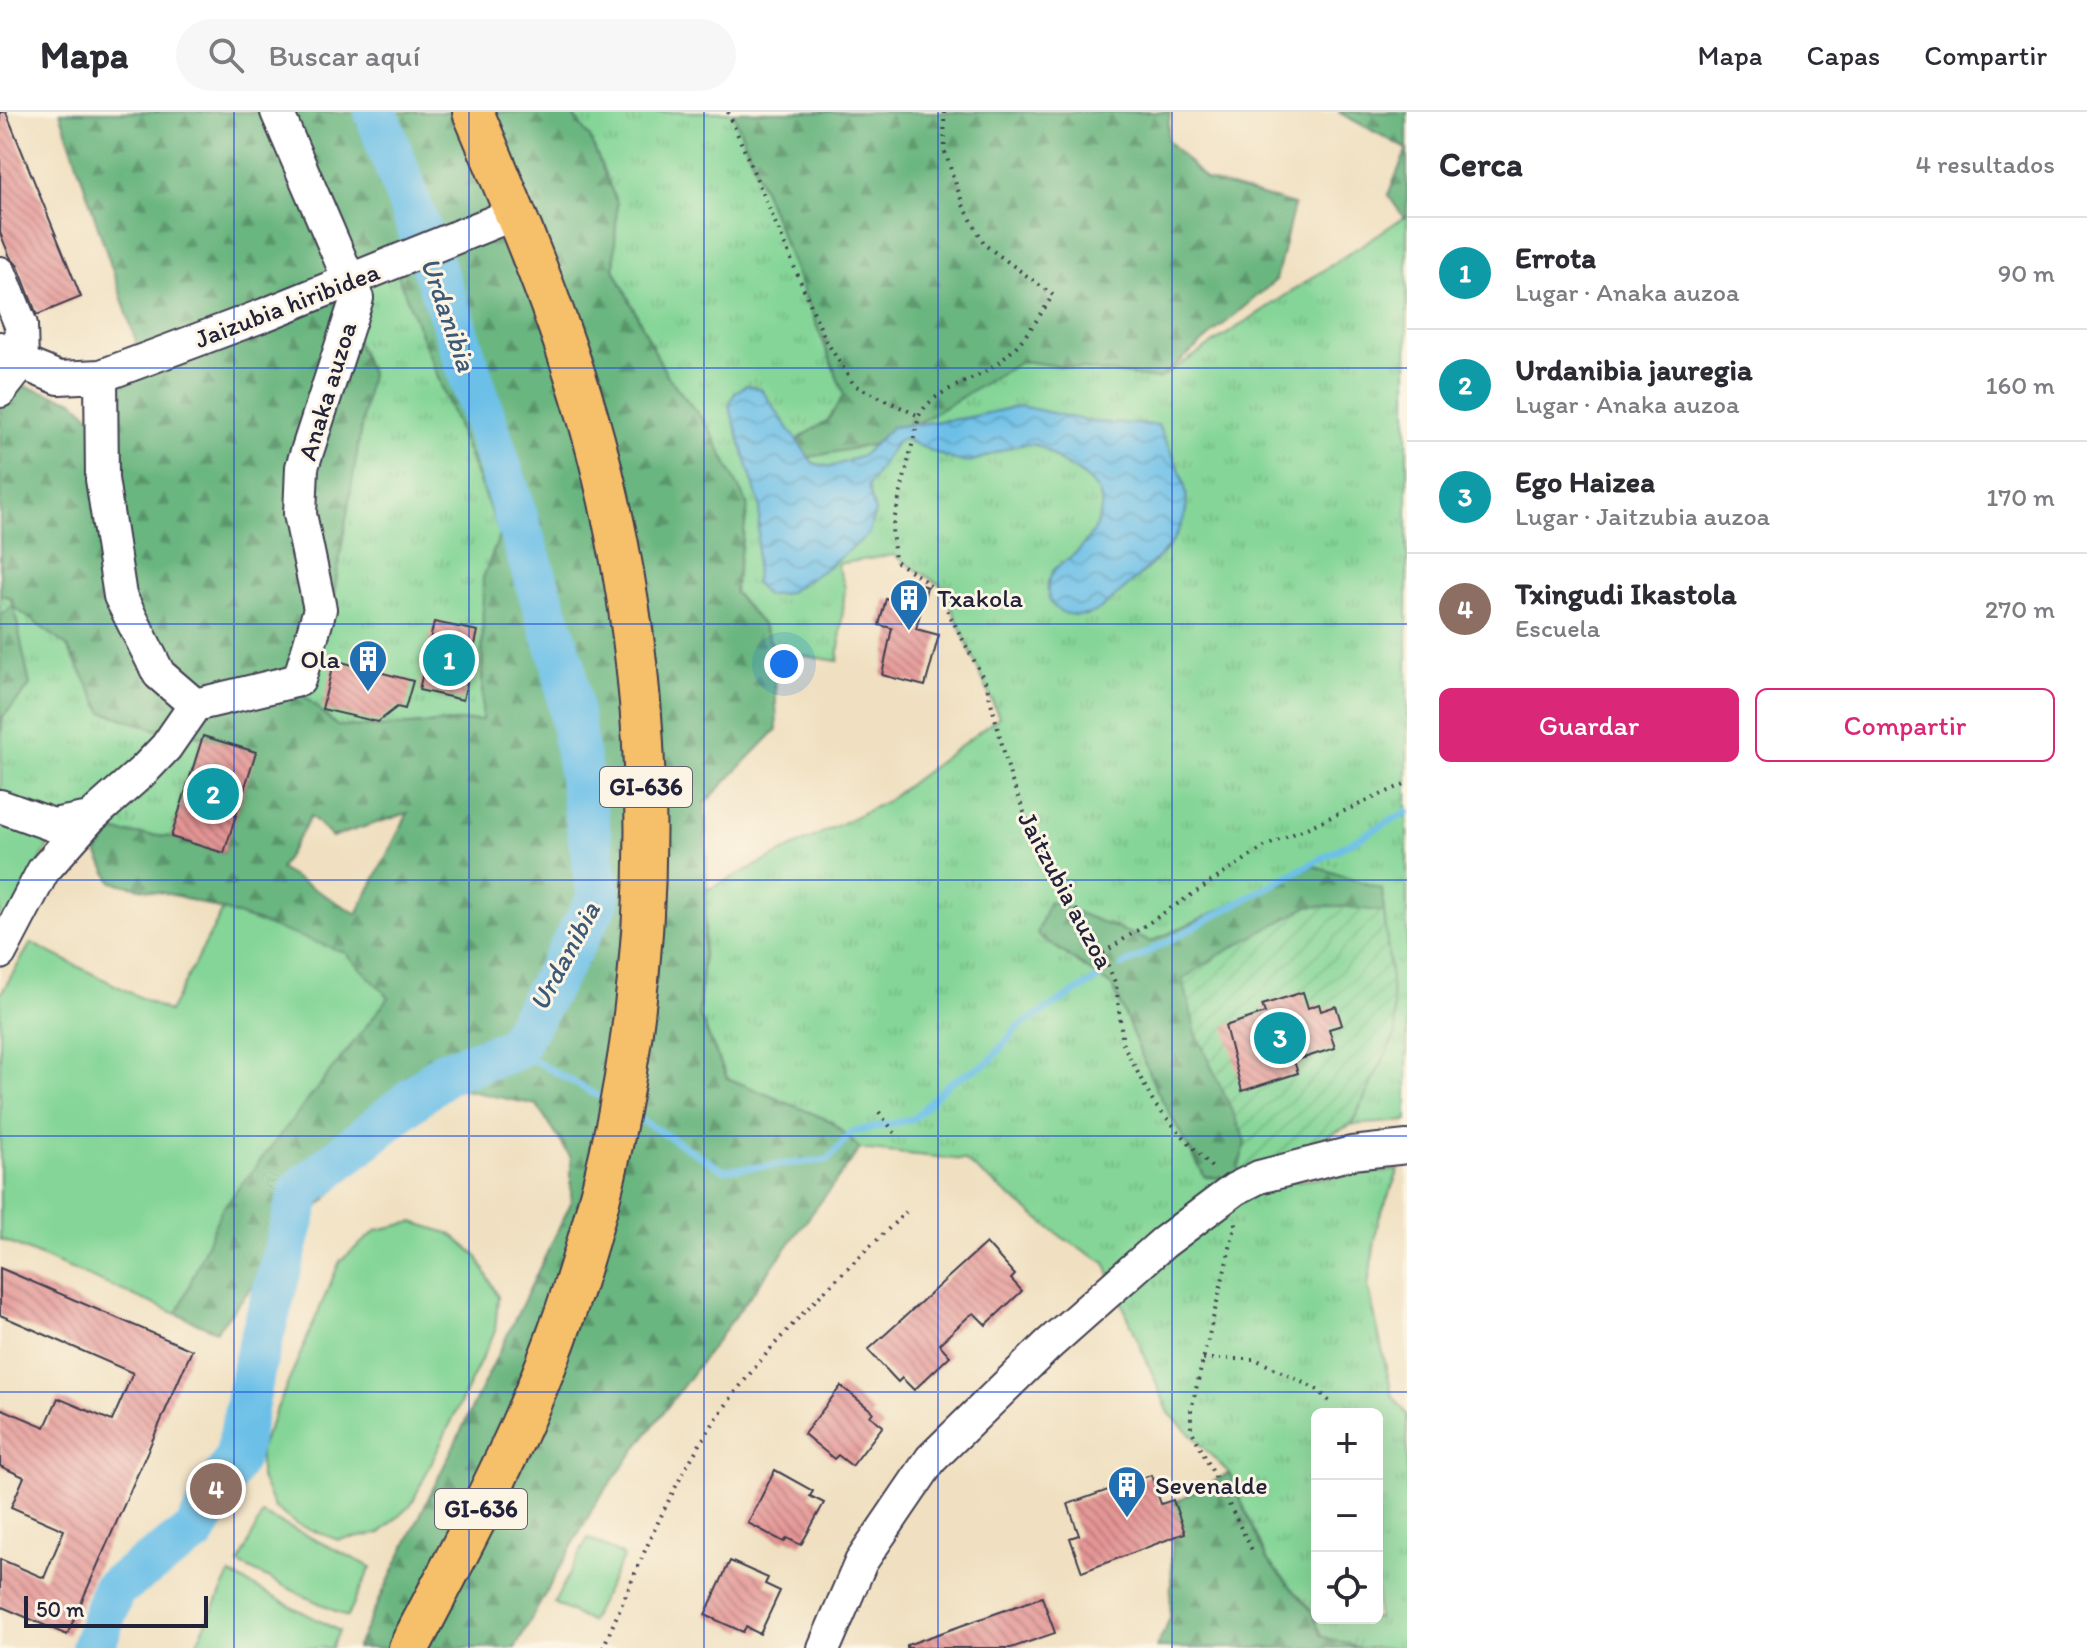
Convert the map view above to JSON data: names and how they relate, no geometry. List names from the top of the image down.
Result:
{
  "streets": {
    "main road": ["GI-636"],
    "street": ["Jaizubia hiribidea", "Anaka auzoa"],
    "path": ["Jaitzubia auzoa"]
  },
  "crossings": [
    ["Jaizubia hiribidea", "Anaka auzoa"],
    ["Jaizubia hiribidea", "GI-636"]
  ],
  "water": ["Urdanibia"],
  "places": {
    "building": ["Txakola", "Ola", "Sevenalde"]
  },
  "scale_bar": "50 m",
  "page": {
    "header": "Mapa",
    "search": "Buscar aquí",
    "nav": ["Mapa", "Capas", "Compartir"],
    "heading": ["Cerca", "4 resultados"],
    "list": [
      {
        "mark": "1",
        "name": "Errota",
        "note": "Lugar · Anaka auzoa",
        "value": "90 m"
      },
      {
        "mark": "2",
        "name": "Urdanibia jauregia",
        "note": "Lugar · Anaka auzoa",
        "value": "160 m"
      },
      {
        "mark": "3",
        "name": "Ego Haizea",
        "note": "Lugar · Jaitzubia auzoa",
        "value": "170 m"
      },
      {
        "mark": "4",
        "name": "Txingudi Ikastola",
        "note": "Escuela",
        "value": "270 m"
      }
    ],
    "pins": [
      "1",
      "2",
      "3",
      "4"
    ],
    "buttons": ["Guardar", "Compartir"],
    "map_buttons": ["+", "−"],
    "scale": "50 m"
  }
}
